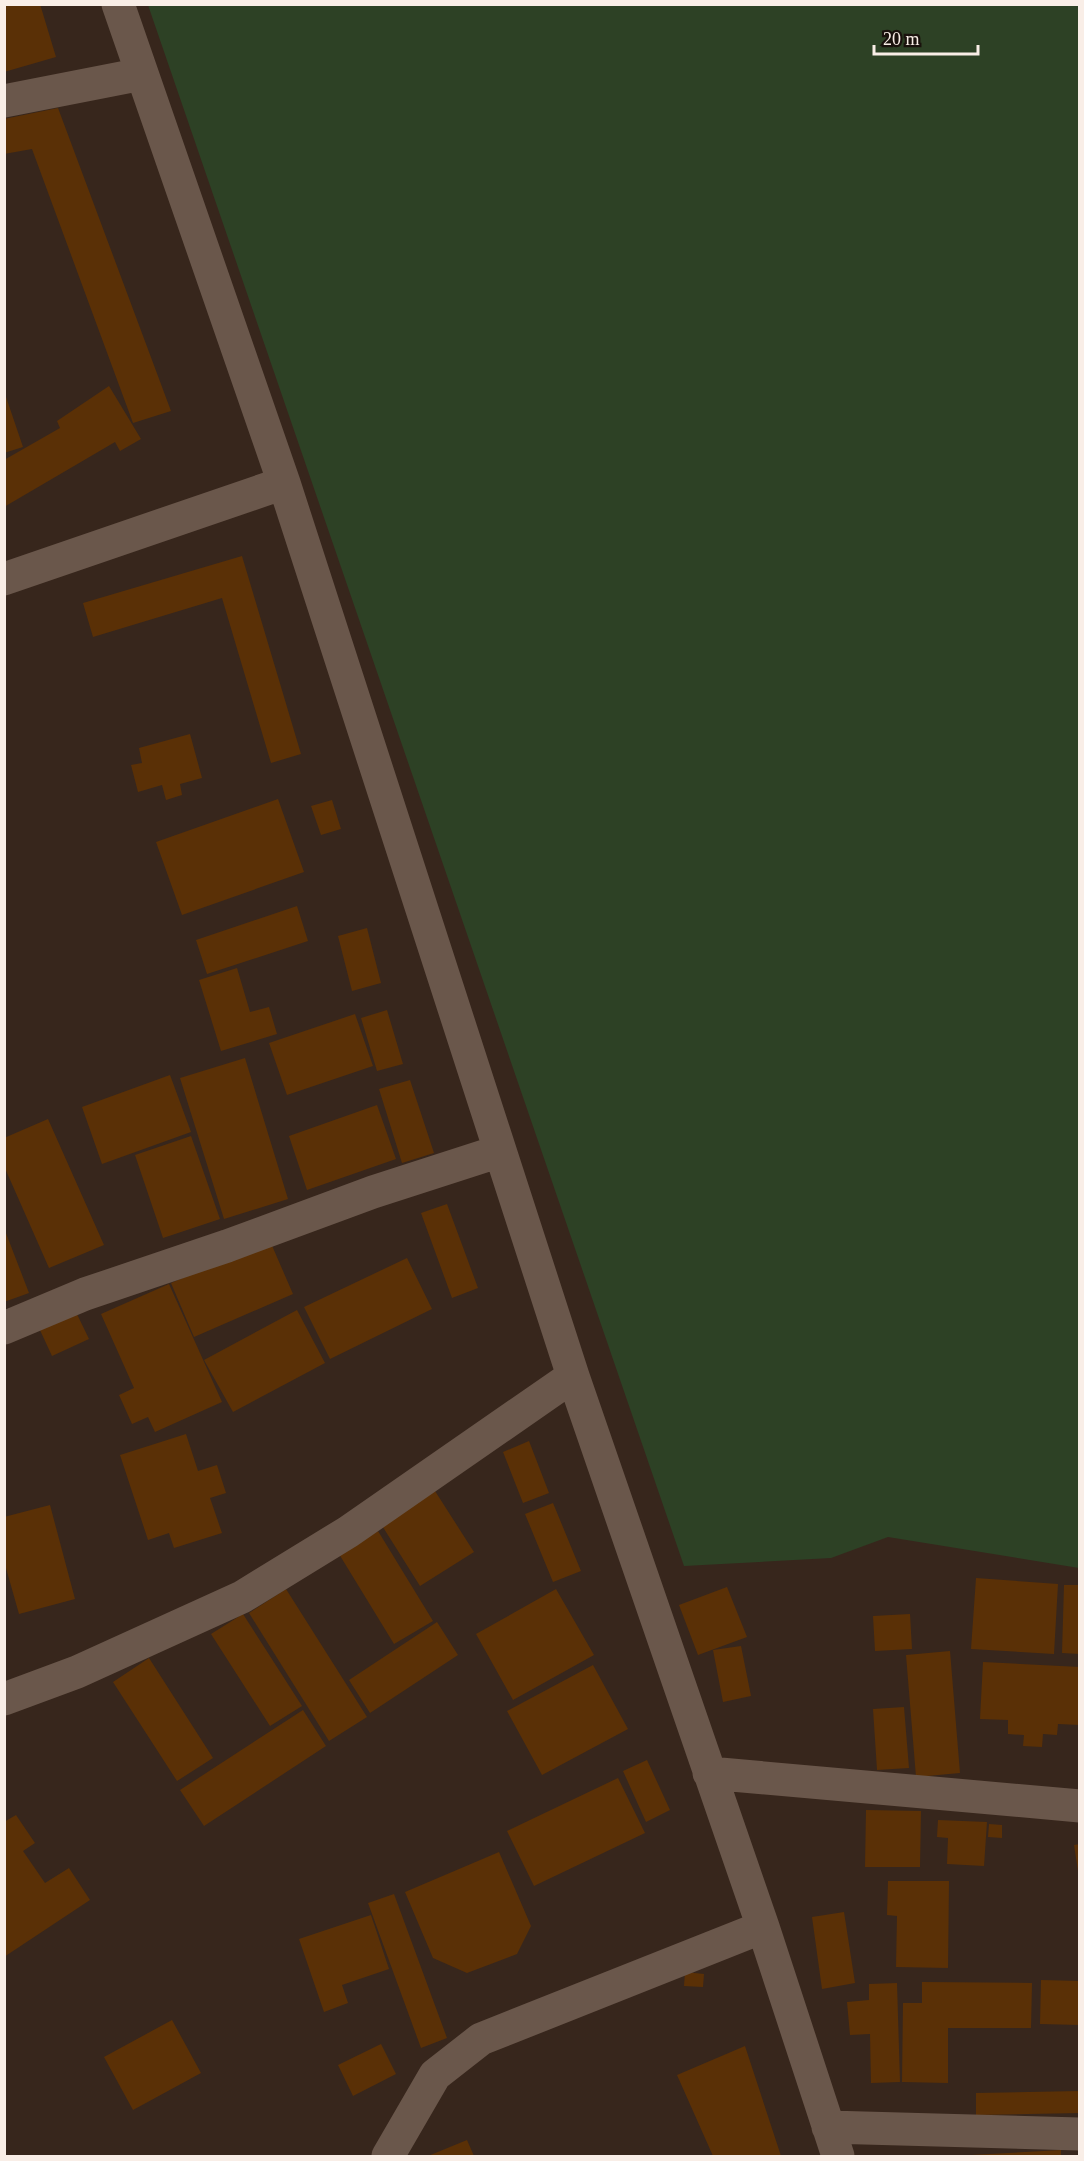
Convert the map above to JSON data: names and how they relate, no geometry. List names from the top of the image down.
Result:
{
  "scale_bar": "20 m"
}
